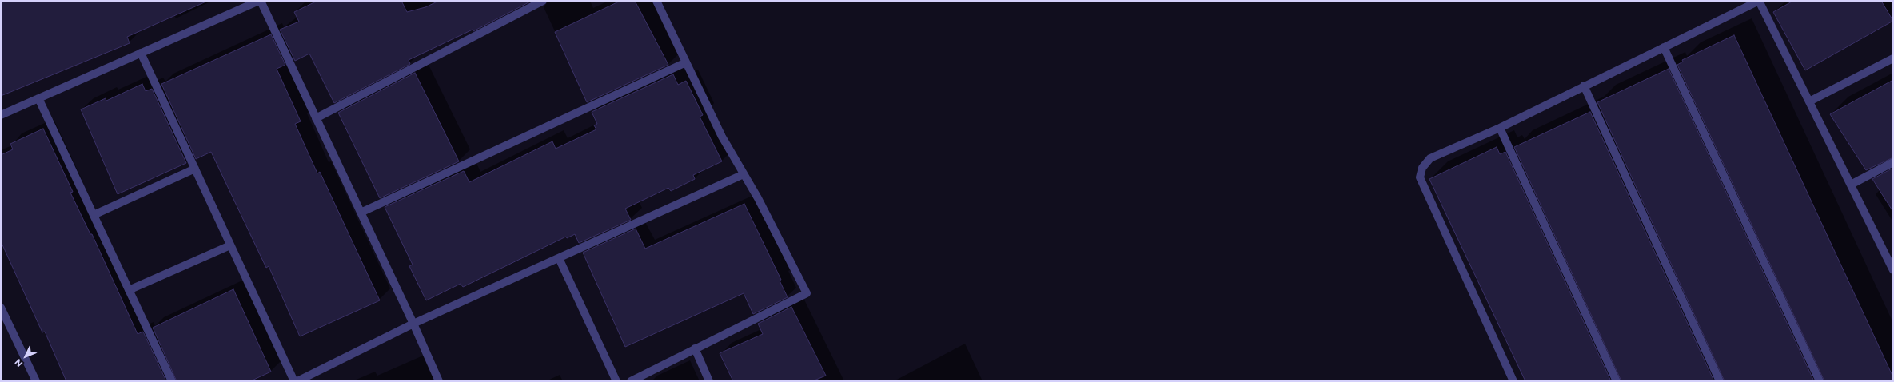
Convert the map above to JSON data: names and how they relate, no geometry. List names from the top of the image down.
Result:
{
  "north": "bottom left"
}
